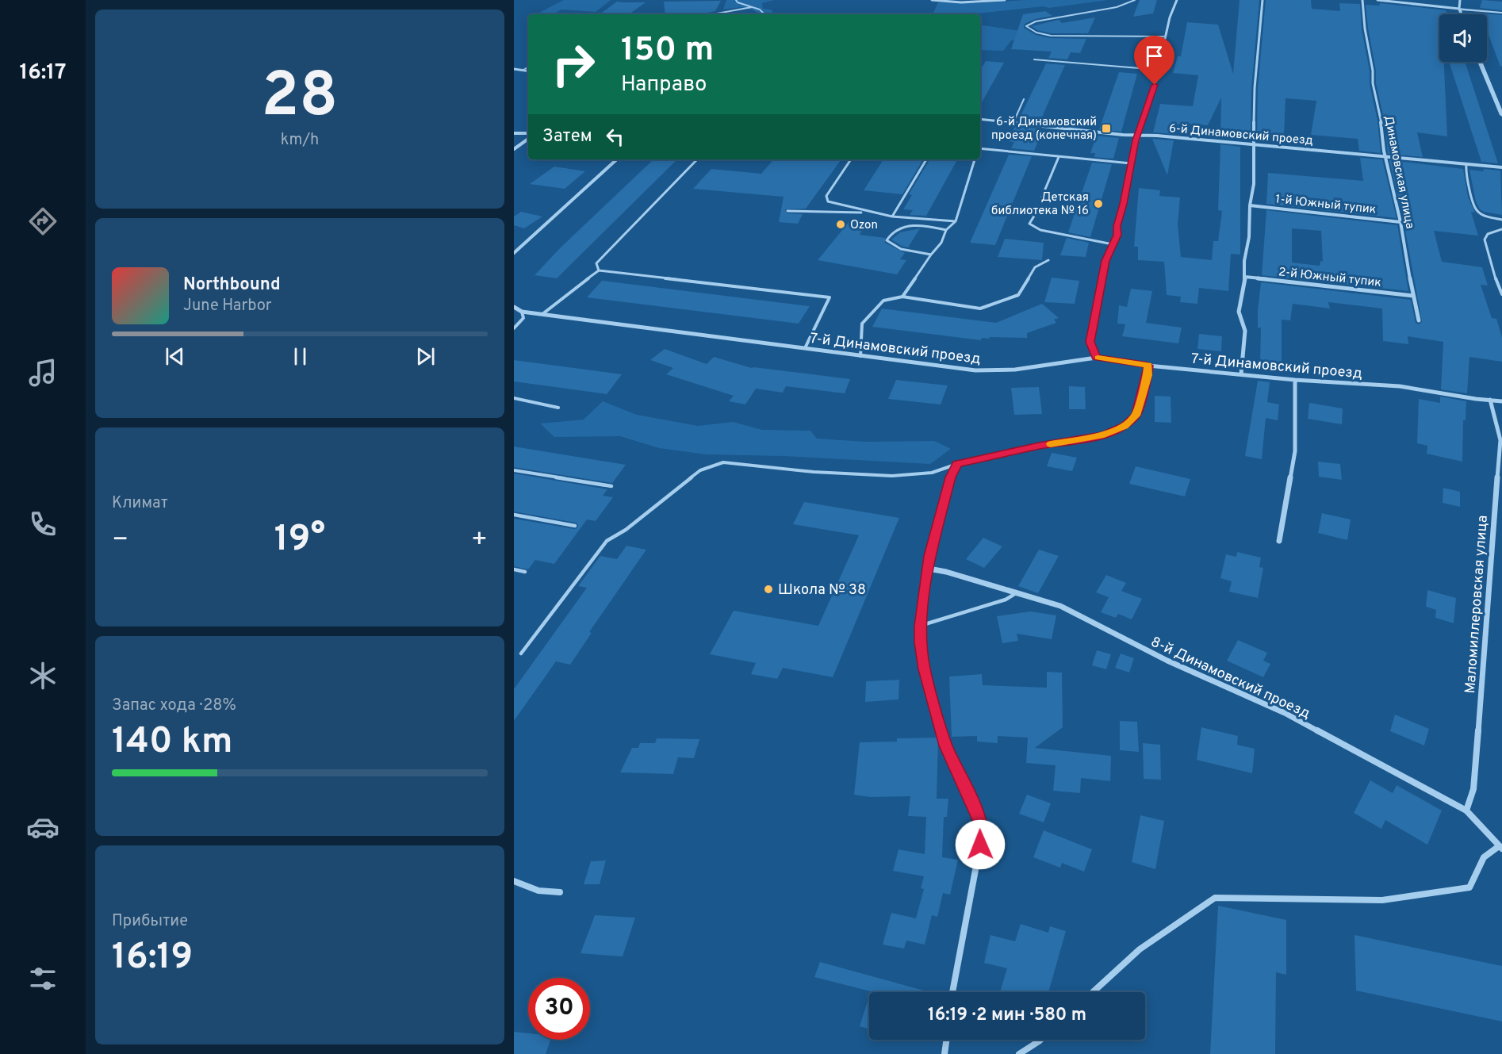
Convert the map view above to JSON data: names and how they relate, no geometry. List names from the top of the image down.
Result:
{
  "streets": {
    "street": [
      "6-й Динамовский проезд",
      "Динамовская улица",
      "1-й Южный тупик",
      "2-й Южный тупик",
      "7-й Динамовский проезд",
      "Маломиллеровская улица",
      "8-й Динамовский проезд"
    ]
  },
  "crossings": [
    ["6-й Динамовский проезд", "Динамовская улица"],
    ["Динамовская улица", "1-й Южный тупик"],
    ["Динамовская улица", "2-й Южный тупик"],
    ["7-й Динамовский проезд", "Маломиллеровская улица"],
    ["Маломиллеровская улица", "8-й Динамовский проезд"]
  ],
  "places": {
    "transit": ["6-й Динамовский проезд (конечная)"],
    "other": ["Детская библиотека № 16", "Ozon", "Школа № 38"]
  },
  "page": {
    "tabs": "16:17",
    "tile": [
      ["28", "km/h"],
      "Климат",
      ["Запас хода · 28%", "140 km"],
      ["Прибытие", "16:19"]
    ],
    "turn": ["150 m", "Направо"],
    "then": "Затем",
    "song": ["Northbound", "June Harbor"],
    "heat": ["−", "19°", "+"],
    "limit": "30",
    "trip": "16:19 · 2 мин · 580 m"
  }
}
